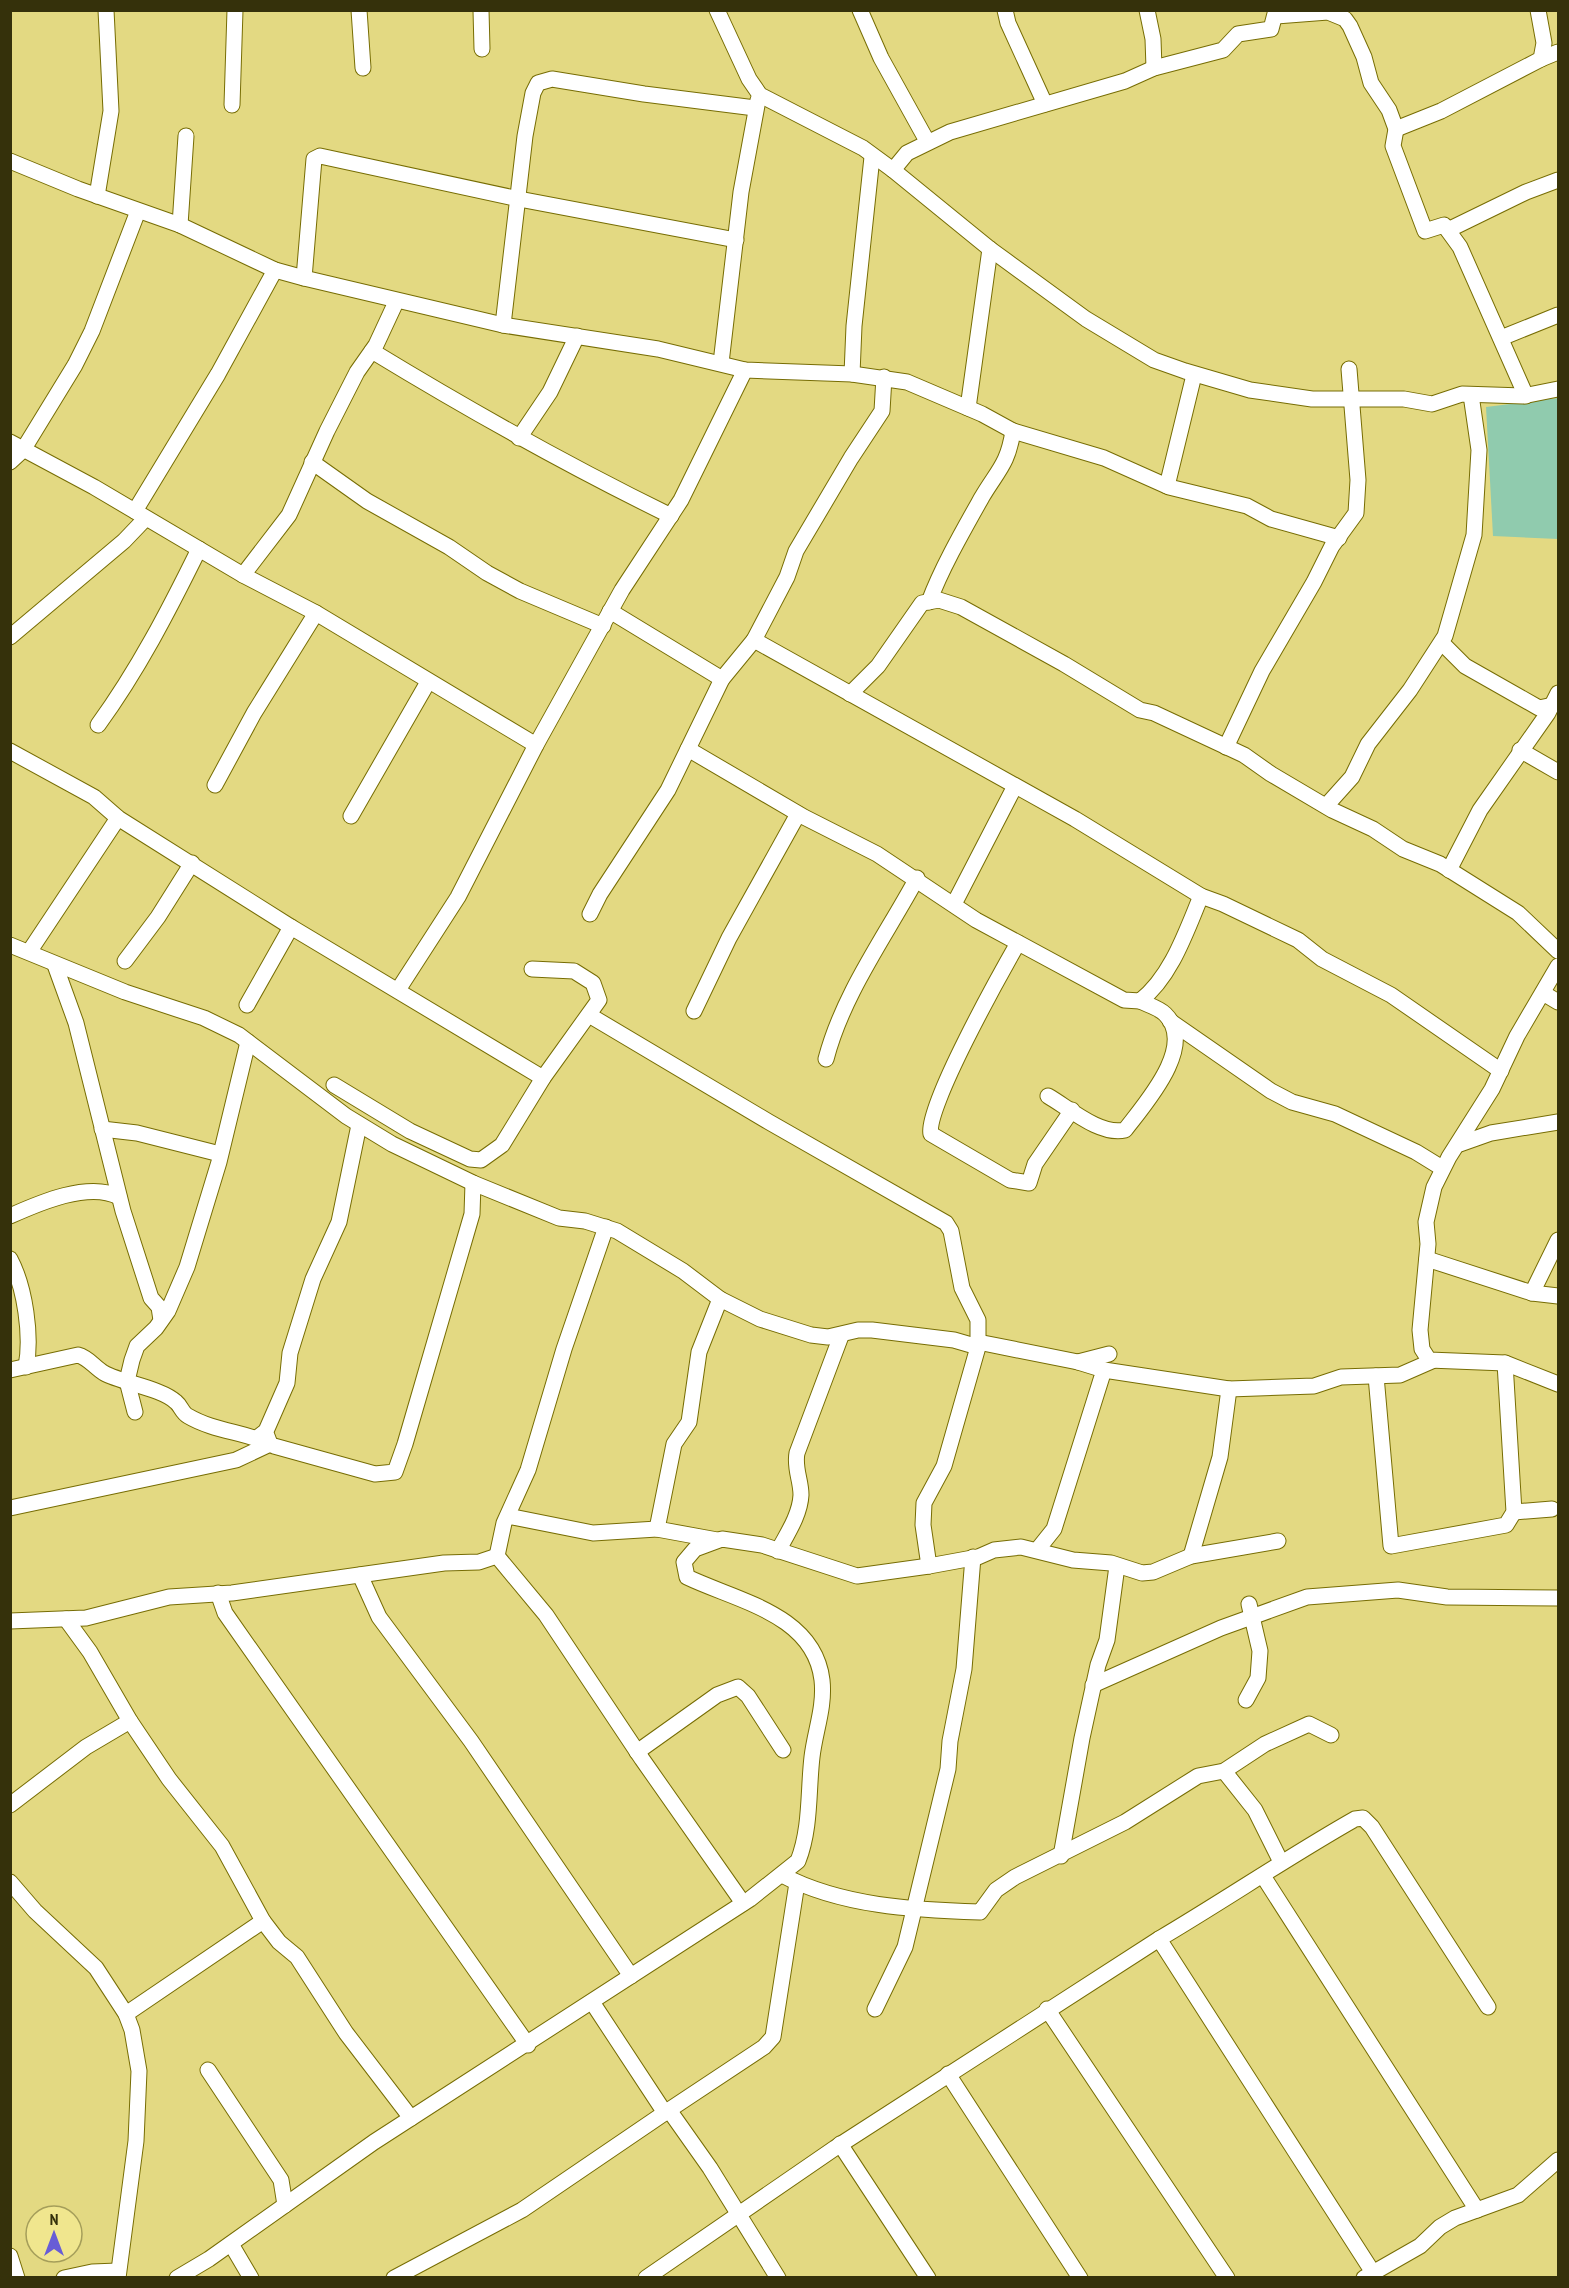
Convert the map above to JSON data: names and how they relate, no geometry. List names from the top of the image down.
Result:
{
  "north": "top"
}
